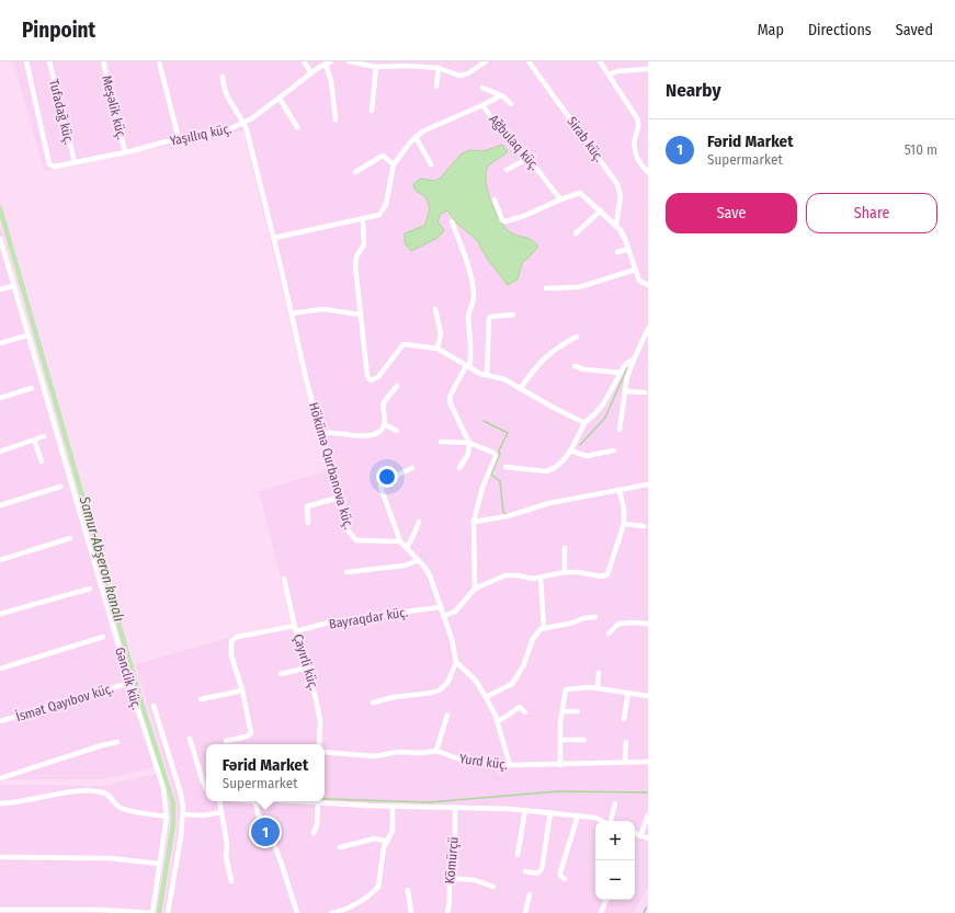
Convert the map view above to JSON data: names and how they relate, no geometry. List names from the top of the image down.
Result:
{
  "streets": {
    "street": [
      "Meşəlik küç.",
      "Tufadağ küç.",
      "Yaşıllıq küç.",
      "Sirab küç.",
      "Ağbulaq küç.",
      "Hökümə Qurbanova küç.",
      "Bayraqdar küç.",
      "Çayırli küç.",
      "Gənclik küç.",
      "İsmət Qayıbov küç.",
      "Yurd küç.",
      "Kömürçü"
    ]
  },
  "crossings": [
    ["Meşəlik küç.", "Yaşıllıq küç."],
    ["Tufadağ küç.", "Yaşıllıq küç."],
    ["Yaşıllıq küç.", "Hökümə Qurbanova küç."],
    ["Ağbulaq küç.", "Hökümə Qurbanova küç."],
    ["Bayraqdar küç.", "Çayırli küç."],
    ["Gənclik küç.", "İsmət Qayıbov küç."]
  ],
  "water": ["Samur-Abşeron kanalı"],
  "page": {
    "header": "Pinpoint",
    "nav": ["Map", "Directions", "Saved"],
    "heading": "Nearby",
    "list": [
      {
        "mark": "1",
        "name": "Fərid Market",
        "note": "Supermarket",
        "value": "510 m"
      }
    ],
    "buttons": ["Save", "Share"],
    "popup": ["Fərid Market", "Supermarket"],
    "pins": "1",
    "map_buttons": ["+", "−"]
  }
}
